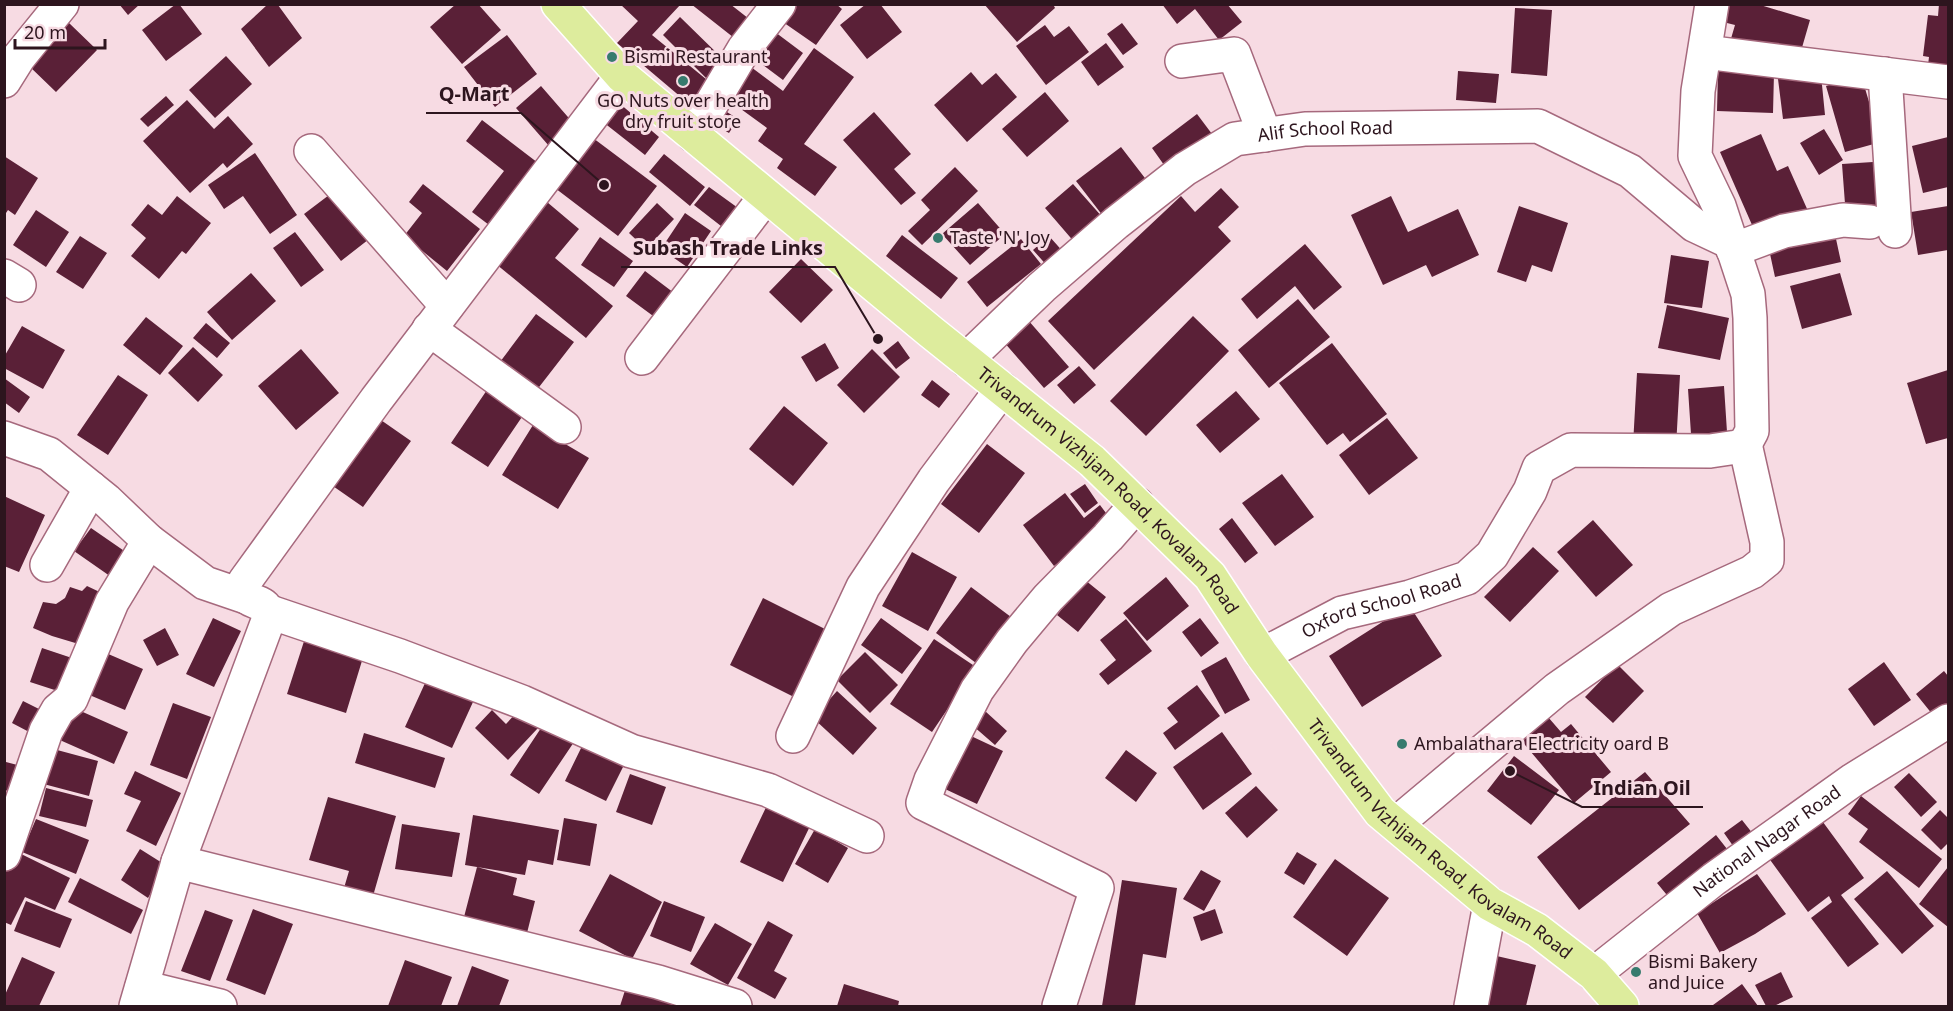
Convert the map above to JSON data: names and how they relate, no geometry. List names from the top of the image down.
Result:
{
  "streets": {
    "main road": ["Trivandrum Vizhijam Road, Kovalam Road"],
    "street": ["Alif School Road", "Oxford School Road", "National Nagar Road"]
  },
  "crossings": [
    ["Alif School Road", "Trivandrum Vizhijam Road, Kovalam Road"],
    ["Trivandrum Vizhijam Road, Kovalam Road", "Oxford School Road"],
    ["Trivandrum Vizhijam Road, Kovalam Road", "National Nagar Road"]
  ],
  "places": [
    "Bismi Restaurant",
    "GO Nuts over health dry fruit store",
    "Q-Mart",
    "Taste 'N' Joy",
    "Subash Trade Links",
    "Ambalathara Electricity oard B",
    "Indian Oil",
    "Bismi Bakery and Juice"
  ],
  "scale_bar": "20 m"
}
